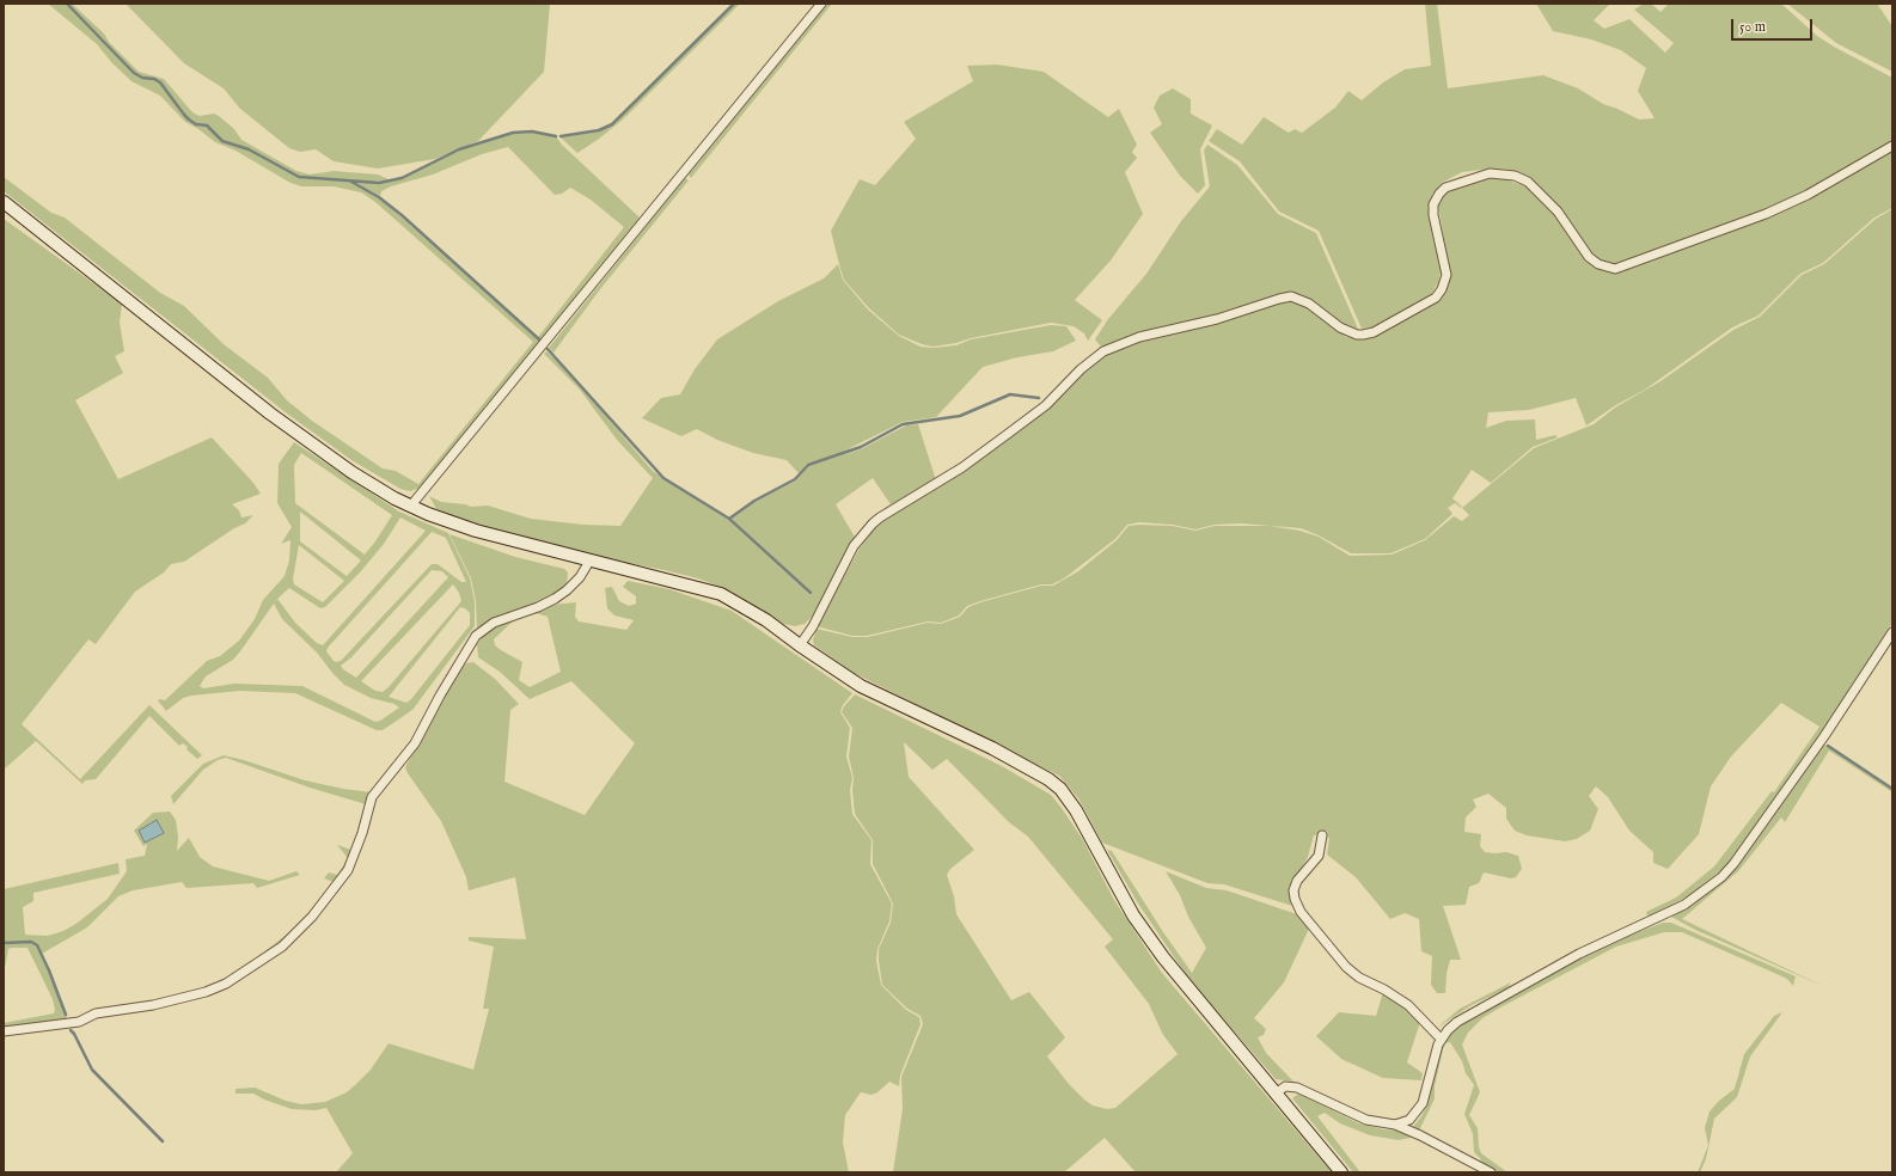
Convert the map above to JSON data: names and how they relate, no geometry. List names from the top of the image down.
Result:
{
  "scale_bar": "50 m"
}
